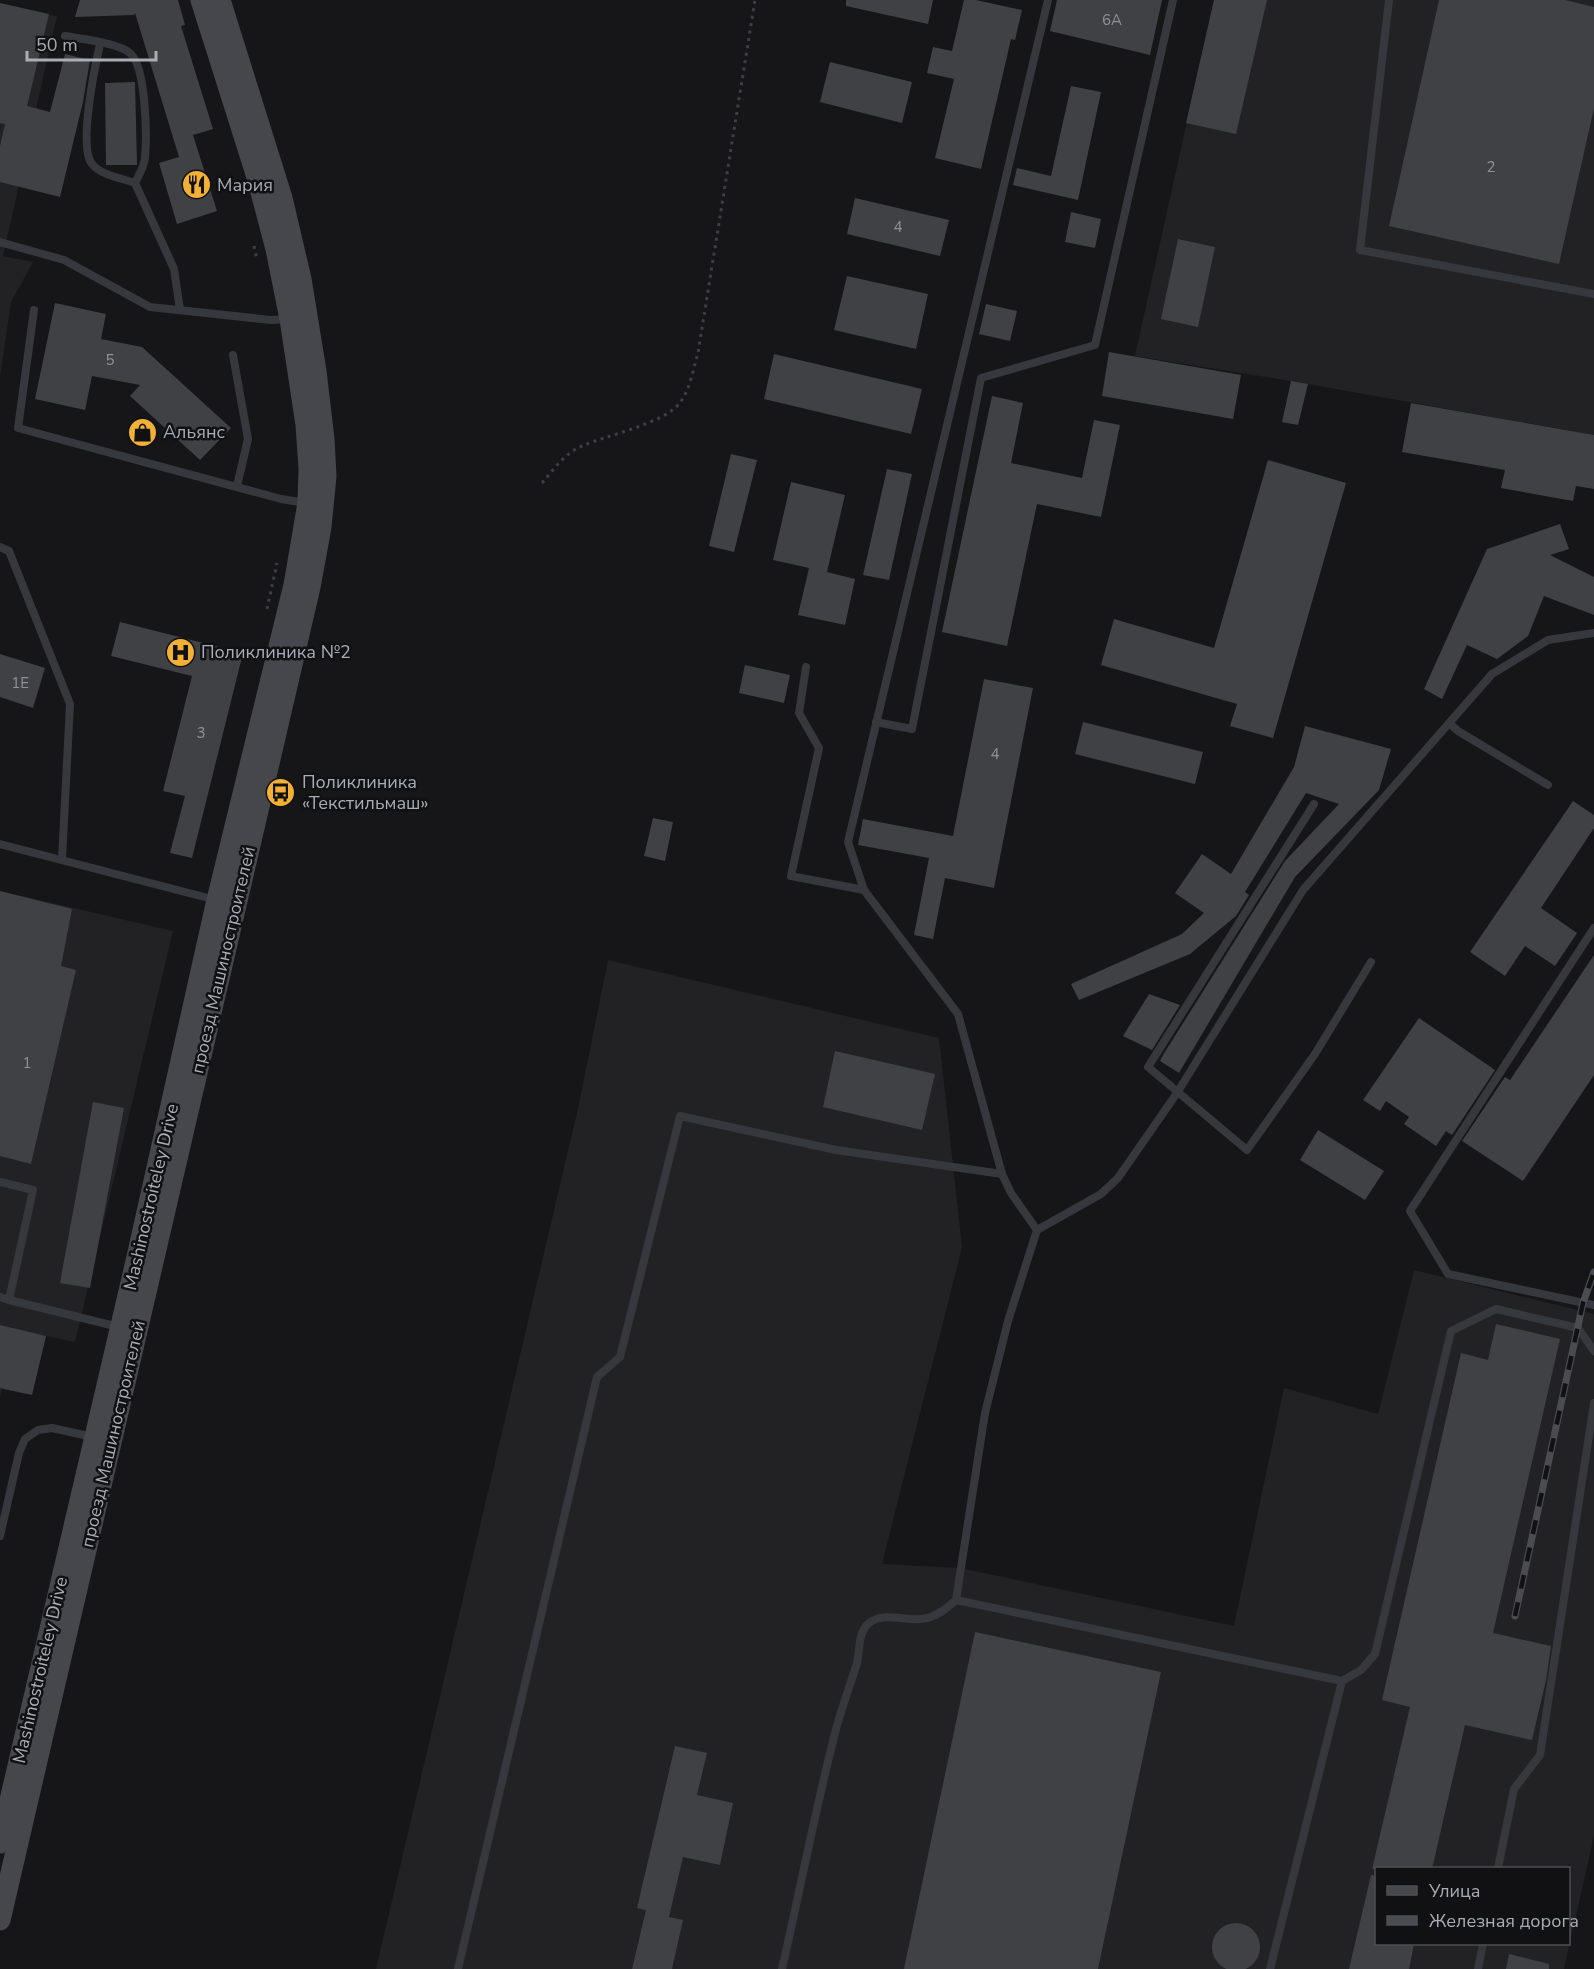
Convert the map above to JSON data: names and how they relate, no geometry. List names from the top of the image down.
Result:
{
  "streets": {
    "main road": ["проезд Машиностроителей", "Mashinostroiteley Drive"]
  },
  "crossings": [
    ["проезд Машиностроителей", "Mashinostroiteley Drive"]
  ],
  "places": {
    "restaurant": ["Мария"],
    "shop": ["Альянс"],
    "hospital": ["Поликлиника №2"],
    "bus stop": ["Поликлиника «Текстильмаш»"]
  },
  "house_numbers": [
    "6А",
    "2",
    "4",
    "5",
    "1Е",
    "3",
    "4",
    "1"
  ],
  "legend": ["Улица", "Железная дорога"],
  "scale_bar": "50 m"
}
